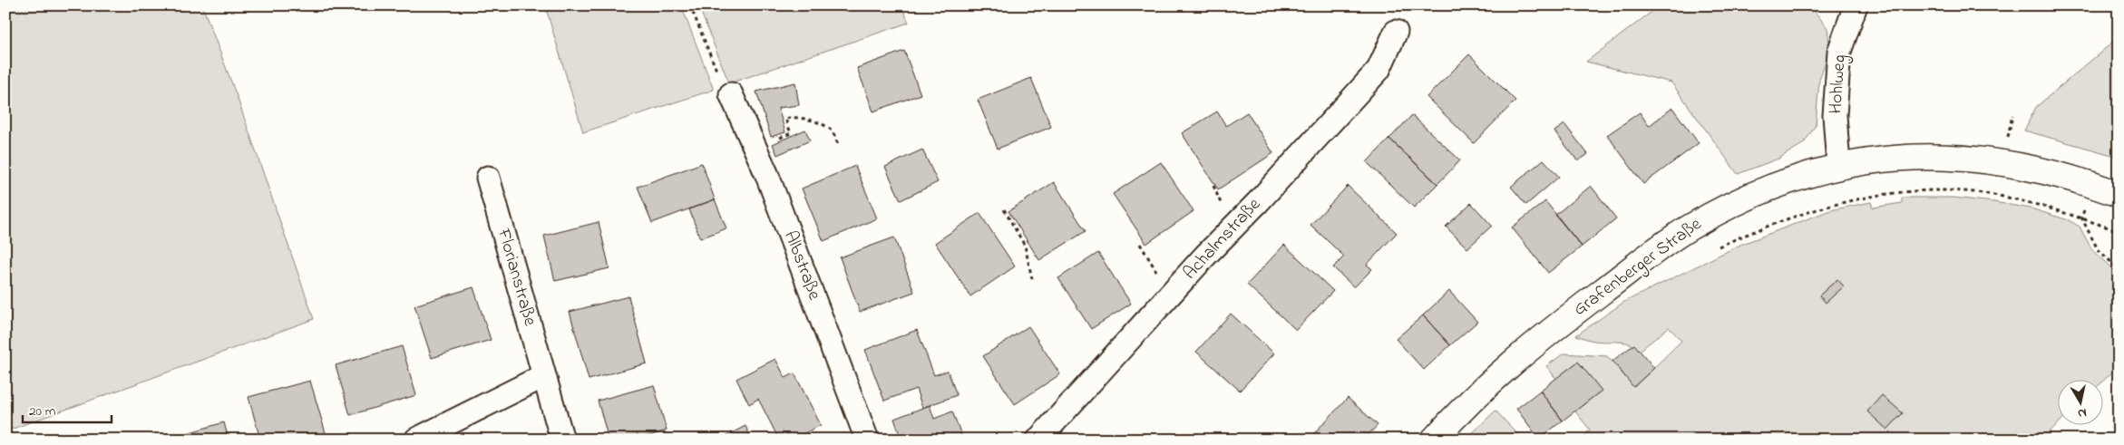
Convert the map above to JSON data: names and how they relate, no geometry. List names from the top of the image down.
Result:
{
  "streets": {
    "street": [
      "Hohlweg",
      "Achalmstraße",
      "Albstraße",
      "Grafenberger Straße",
      "Florianstraße"
    ]
  },
  "crossings": [
    ["Hohlweg", "Grafenberger Straße"]
  ],
  "scale_bar": "20 m",
  "north": "bottom"
}
